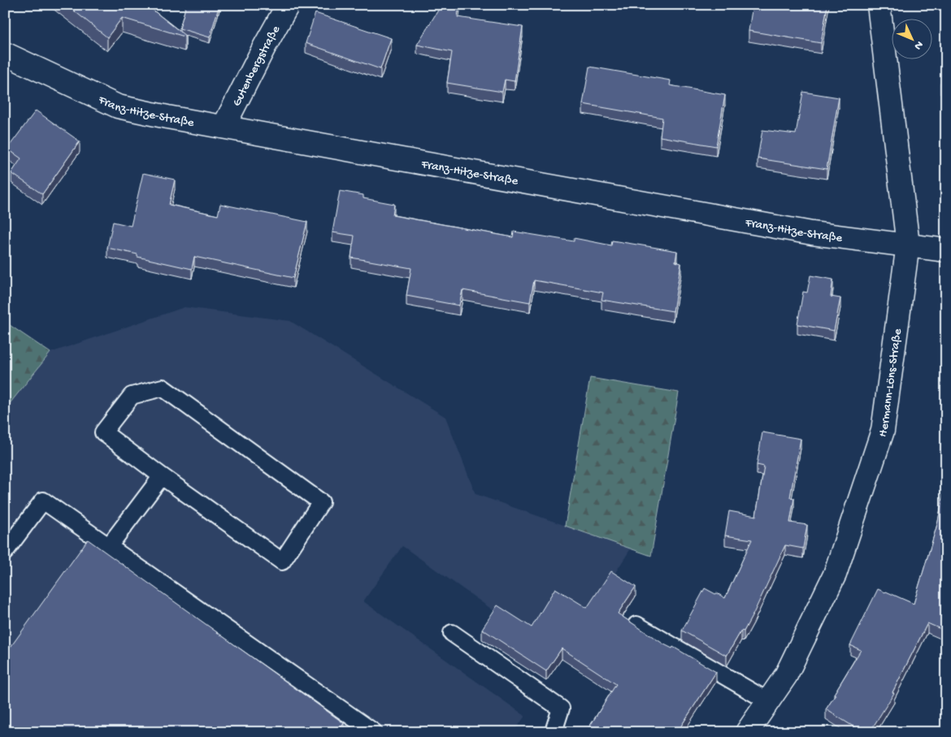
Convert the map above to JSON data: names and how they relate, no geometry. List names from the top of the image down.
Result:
{
  "streets": {
    "street": ["Gutenbergstraße", "Franz-Hitze-Straße", "Hermann-Löns-Straße"]
  },
  "crossings": [
    ["Gutenbergstraße", "Franz-Hitze-Straße"],
    ["Franz-Hitze-Straße", "Hermann-Löns-Straße"]
  ],
  "north": "bottom right"
}
